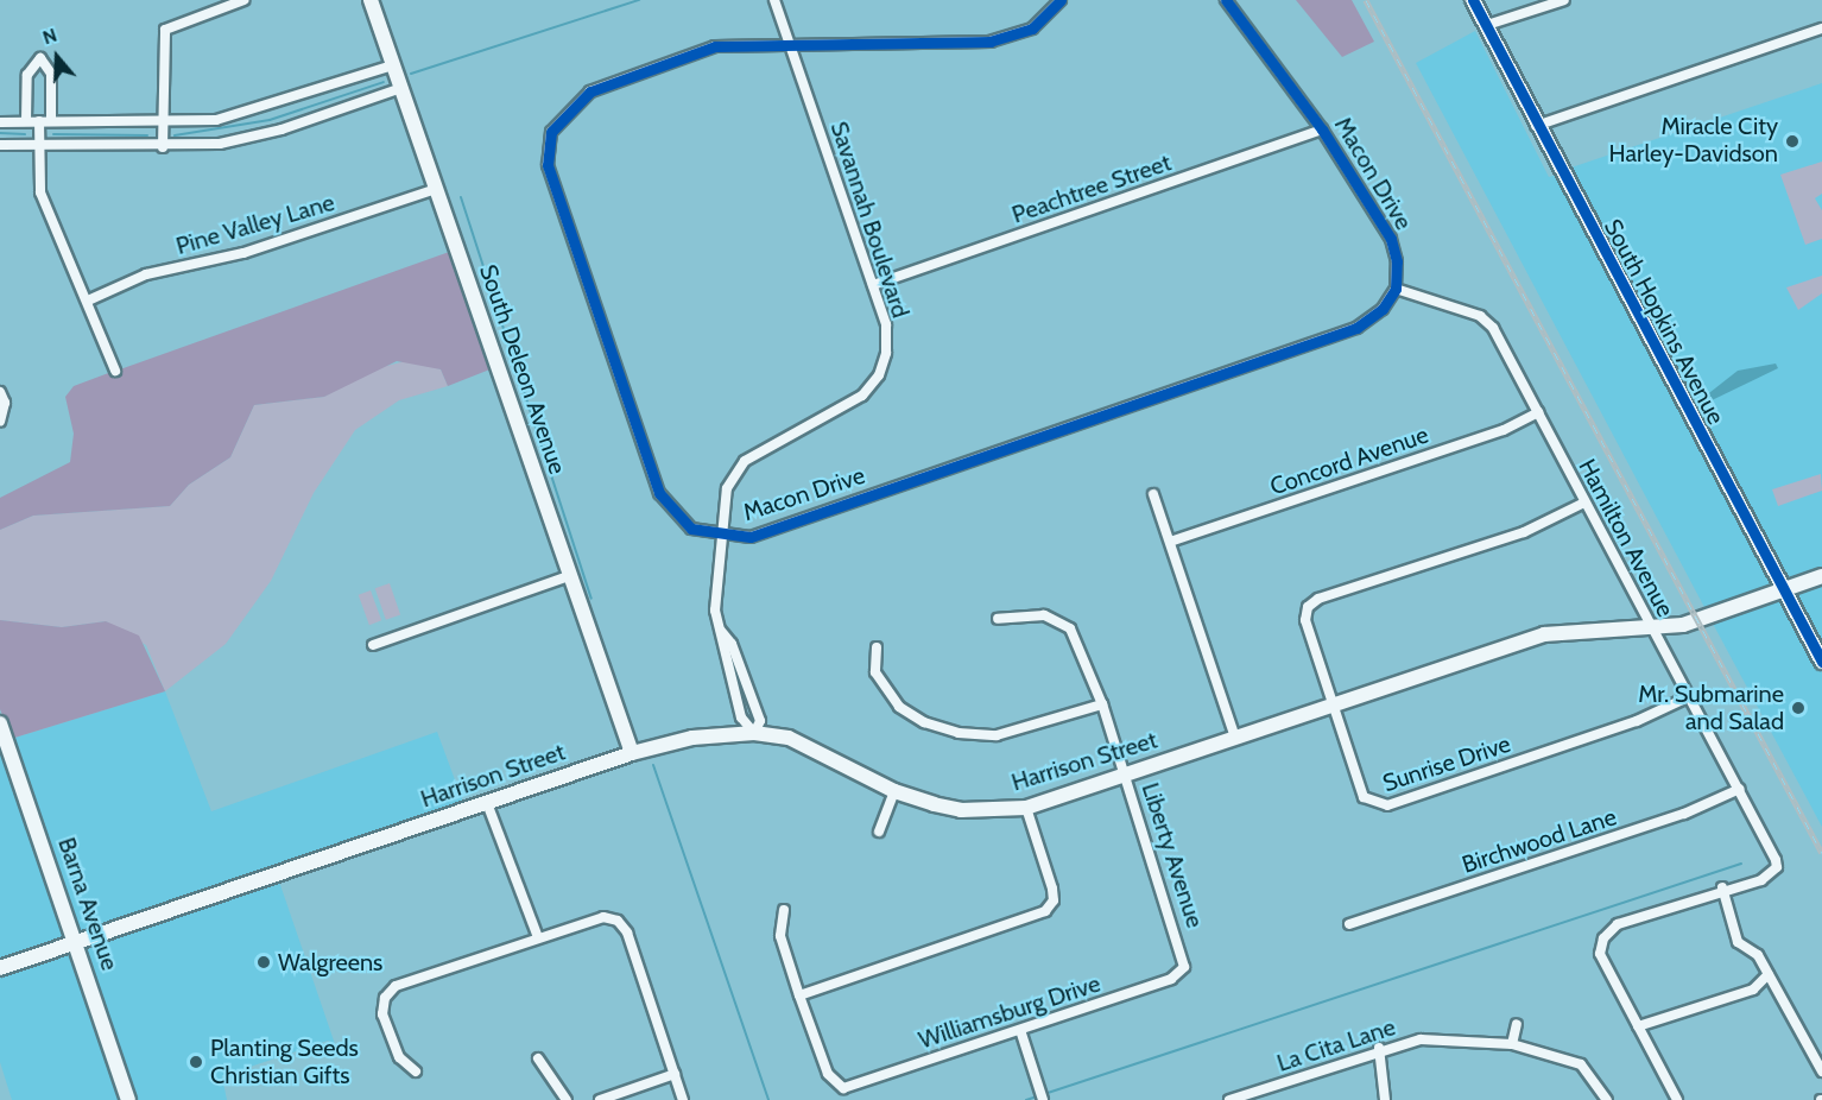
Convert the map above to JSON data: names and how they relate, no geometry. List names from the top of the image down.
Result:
{
  "streets": {
    "street": [
      "Macon Drive",
      "Peachtree Street",
      "Savannah Boulevard",
      "Pine Valley Lane",
      "South Hopkins Avenue",
      "South Deleon Avenue",
      "Concord Avenue",
      "Hamilton Avenue",
      "Harrison Street",
      "Sunrise Drive",
      "Birchwood Lane",
      "Liberty Avenue",
      "Barna Avenue",
      "Williamsburg Drive",
      "La Cita Lane"
    ]
  },
  "crossings": [
    ["Macon Drive", "Peachtree Street"],
    ["Macon Drive", "Savannah Boulevard"],
    ["Macon Drive", "Hamilton Avenue"],
    ["Peachtree Street", "Savannah Boulevard"],
    ["Savannah Boulevard", "Harrison Street"],
    ["Pine Valley Lane", "South Deleon Avenue"],
    ["South Hopkins Avenue", "Harrison Street"],
    ["South Deleon Avenue", "Harrison Street"],
    ["Concord Avenue", "Hamilton Avenue"],
    ["Hamilton Avenue", "Harrison Street"],
    ["Hamilton Avenue", "Sunrise Drive"],
    ["Hamilton Avenue", "Birchwood Lane"],
    ["Harrison Street", "Sunrise Drive"],
    ["Harrison Street", "Liberty Avenue"],
    ["Harrison Street", "Barna Avenue"],
    ["Liberty Avenue", "Williamsburg Drive"]
  ],
  "places": [
    "Miracle City Harley-Davidson",
    "Mr. Submarine and Salad",
    "Walgreens",
    "Planting Seeds Christian Gifts"
  ],
  "north": "top"
}
